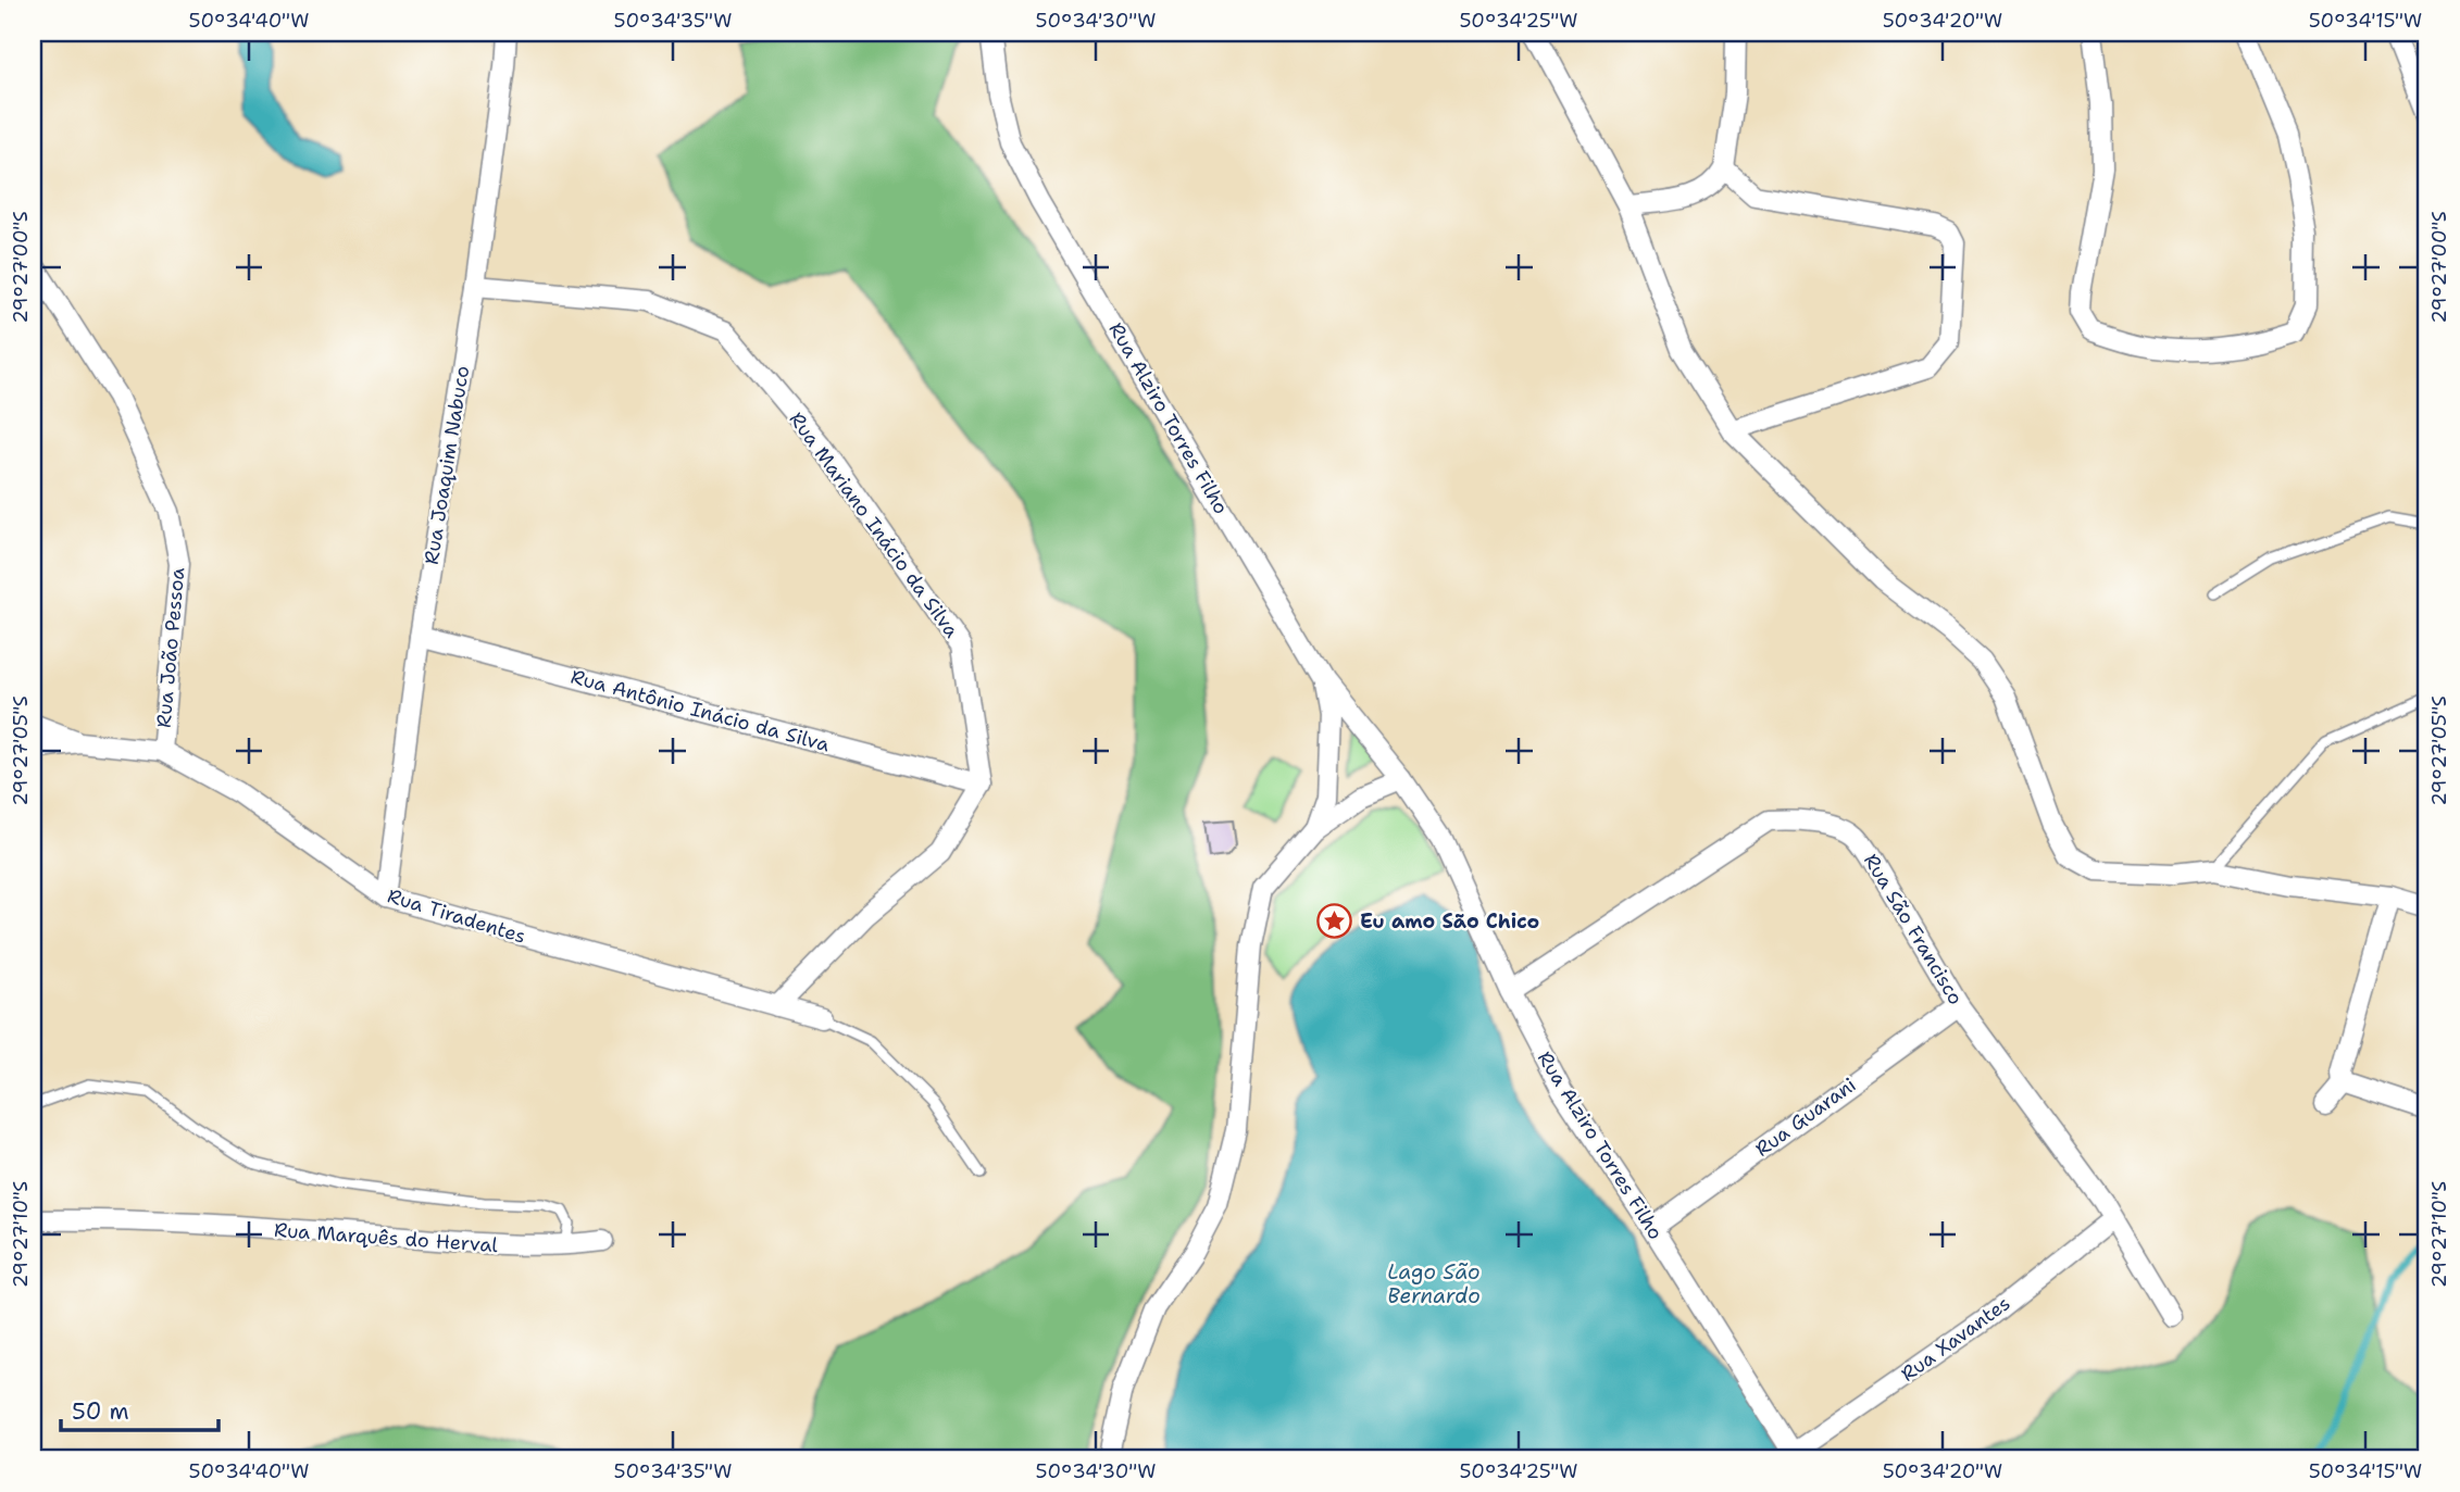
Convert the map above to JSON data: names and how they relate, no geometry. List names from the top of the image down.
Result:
{
  "streets": {
    "street": [
      "Rua Alziro Torres Filho",
      "Rua Joaquim Nabuco",
      "Rua Mariano Inácio da Silva",
      "Rua João Pessoa",
      "Rua Antônio Inácio da Silva",
      "Rua Tiradentes",
      "Rua São Francisco",
      "Rua Guarani",
      "Rua Marquês do Herval",
      "Rua Xavantes"
    ]
  },
  "crossings": [
    ["Rua Alziro Torres Filho", "Rua São Francisco"],
    ["Rua Alziro Torres Filho", "Rua Guarani"],
    ["Rua Alziro Torres Filho", "Rua Xavantes"],
    ["Rua Joaquim Nabuco", "Rua Mariano Inácio da Silva"],
    ["Rua Joaquim Nabuco", "Rua Antônio Inácio da Silva"],
    ["Rua Joaquim Nabuco", "Rua Tiradentes"],
    ["Rua Mariano Inácio da Silva", "Rua Antônio Inácio da Silva"],
    ["Rua João Pessoa", "Rua Tiradentes"],
    ["Rua São Francisco", "Rua Guarani"],
    ["Rua São Francisco", "Rua Xavantes"]
  ],
  "water": ["Lago São Bernardo"],
  "places": {
    "place": ["Eu amo São Chico"]
  },
  "scale_bar": "50 m",
  "coordinates": [
    "50°34'40\"W",
    "50°34'35\"W",
    "50°34'30\"W",
    "50°34'25\"W",
    "50°34'20\"W",
    "50°34'15\"W",
    "29°27'00\"S",
    "29°27'05\"S",
    "29°27'10\"S"
  ]
}
